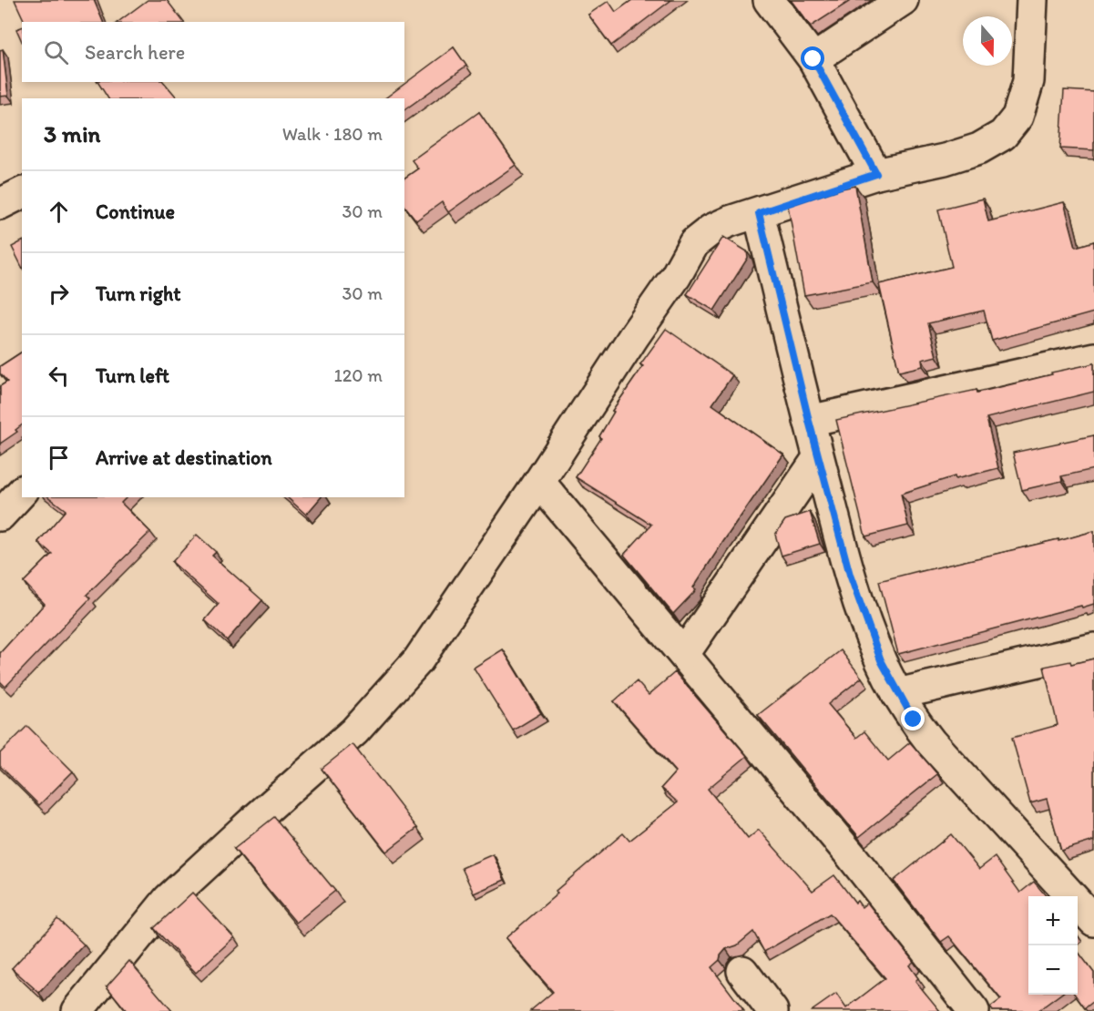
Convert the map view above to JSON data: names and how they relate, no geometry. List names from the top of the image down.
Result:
{
  "north": "bottom",
  "page": {
    "search": "Search here",
    "heading": ["3 min", "Walk · 180 m"],
    "list": [
      ["Continue", "30 m"],
      ["Turn right", "30 m"],
      ["Turn left", "120 m"],
      "Arrive at destination"
    ],
    "map_buttons": ["+", "−"]
  }
}
